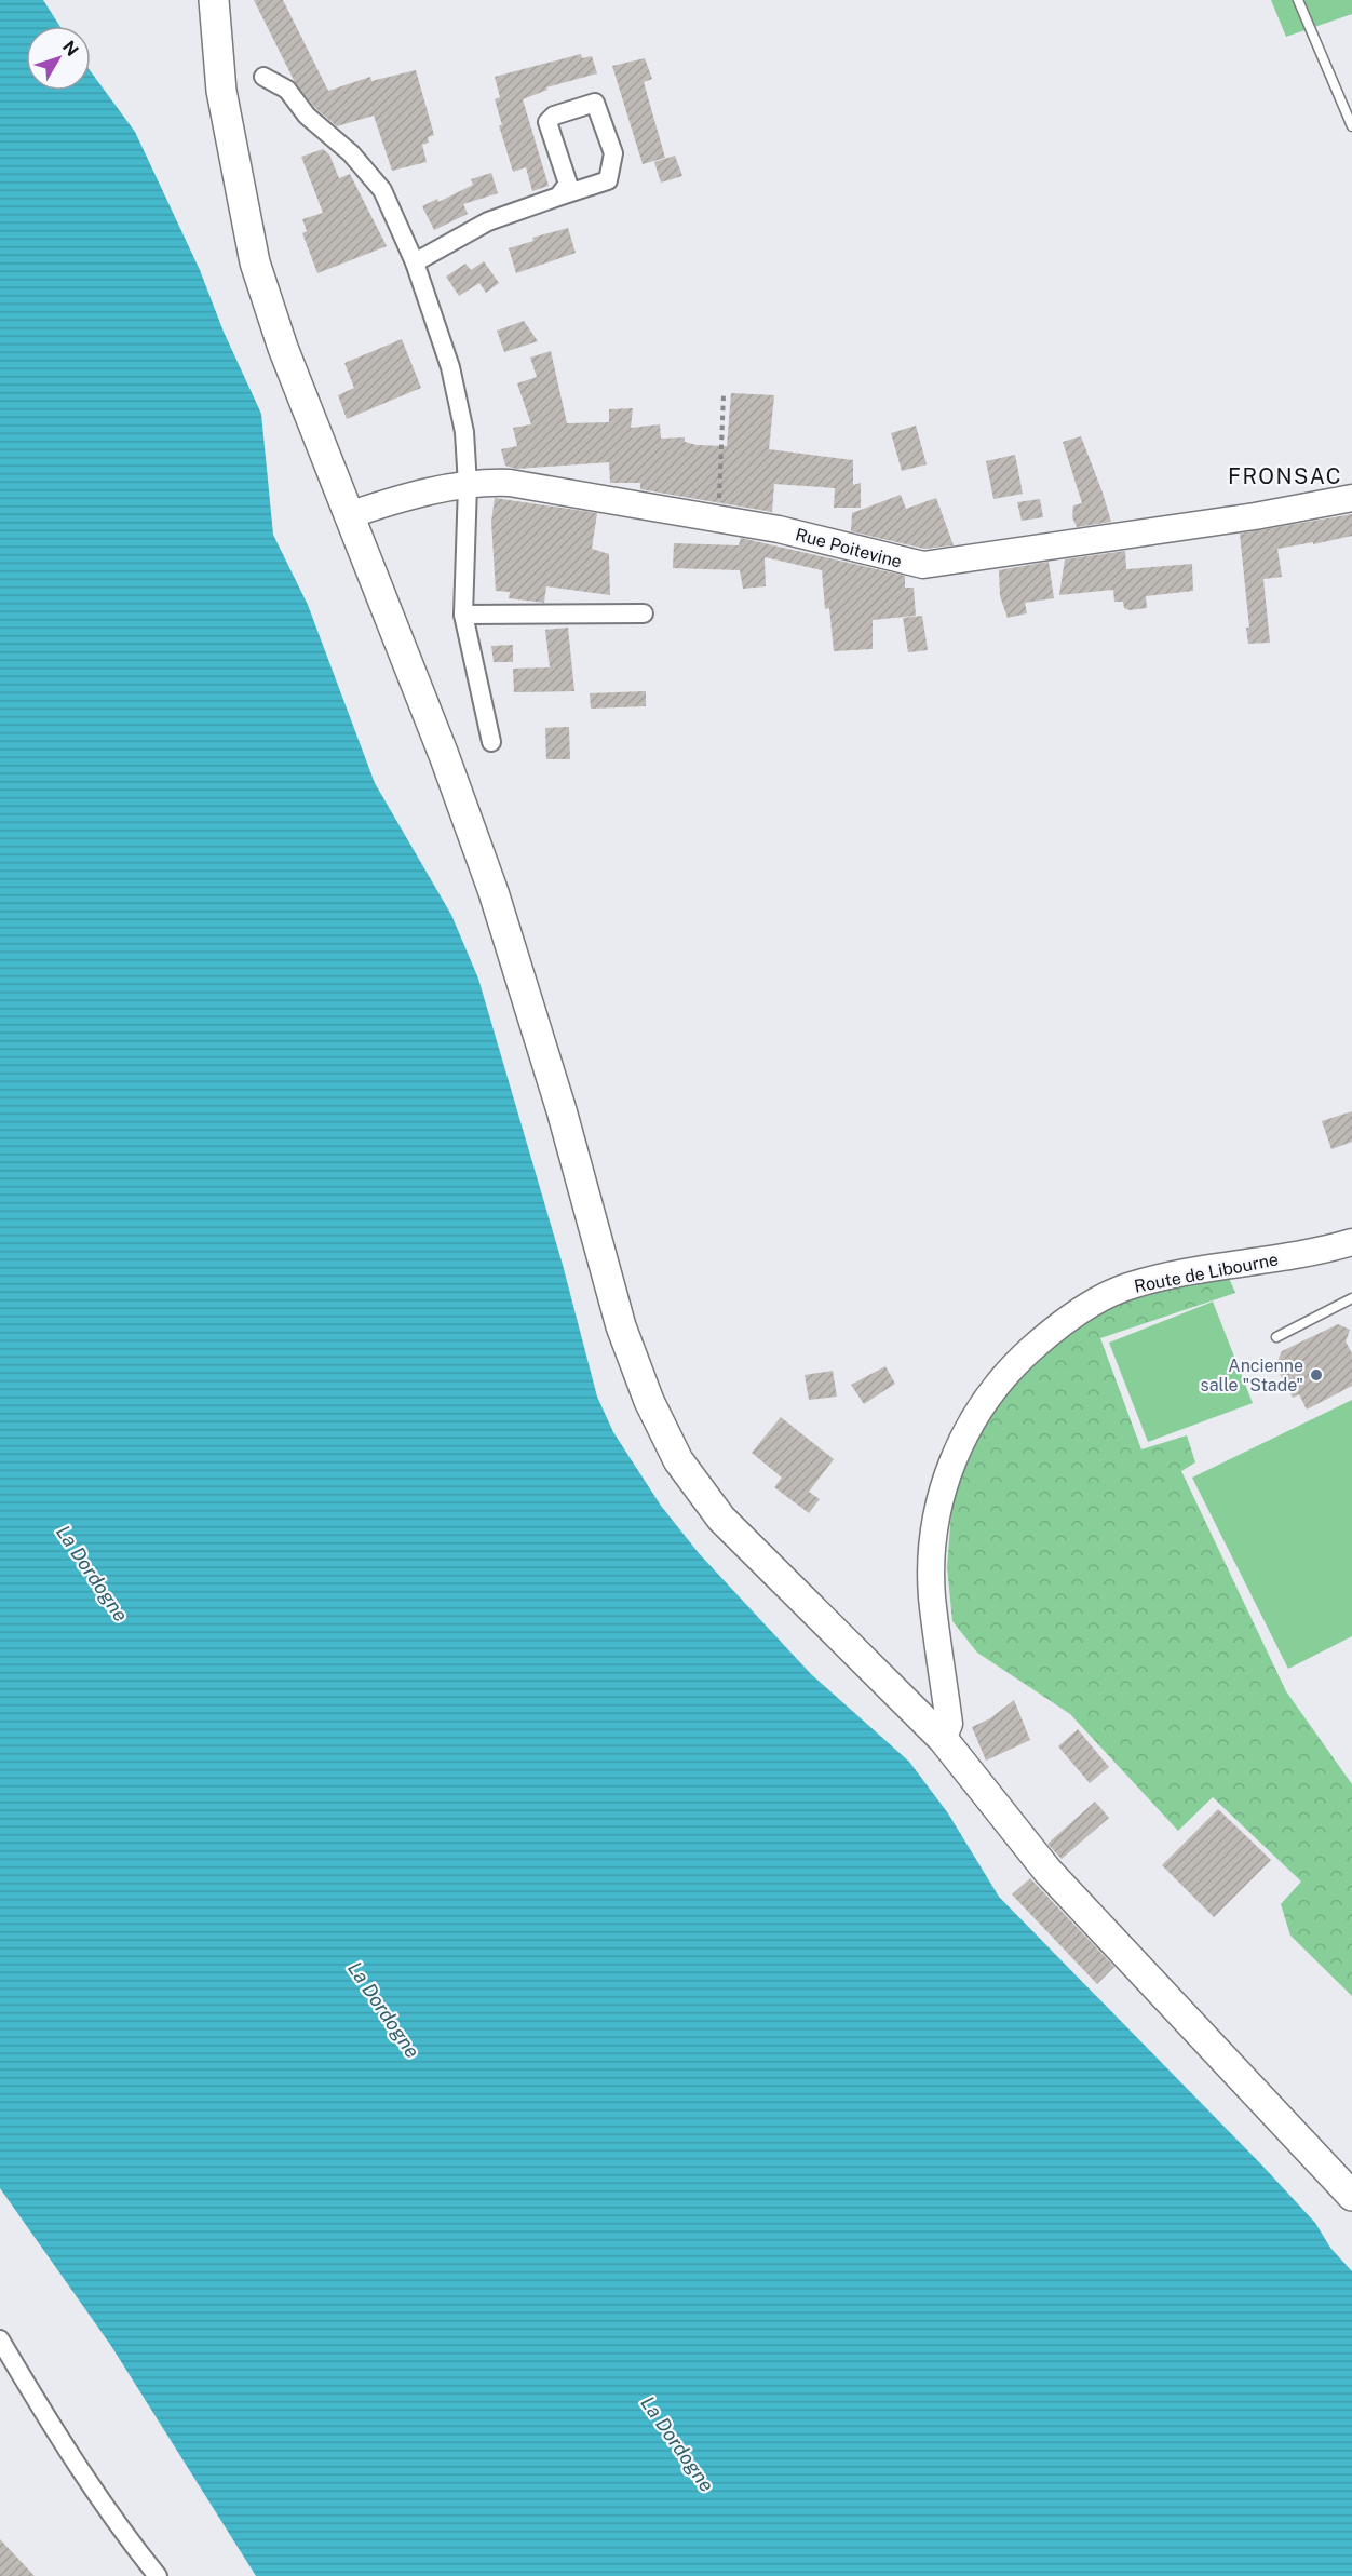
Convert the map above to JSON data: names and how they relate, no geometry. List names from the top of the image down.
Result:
{
  "streets": {
    "street": ["Rue Poitevine", "Route de Libourne"]
  },
  "districts": ["FRONSAC"],
  "water": ["La Dordogne"],
  "places": ["Ancienne salle \"Stade\""],
  "north": "top right"
}
